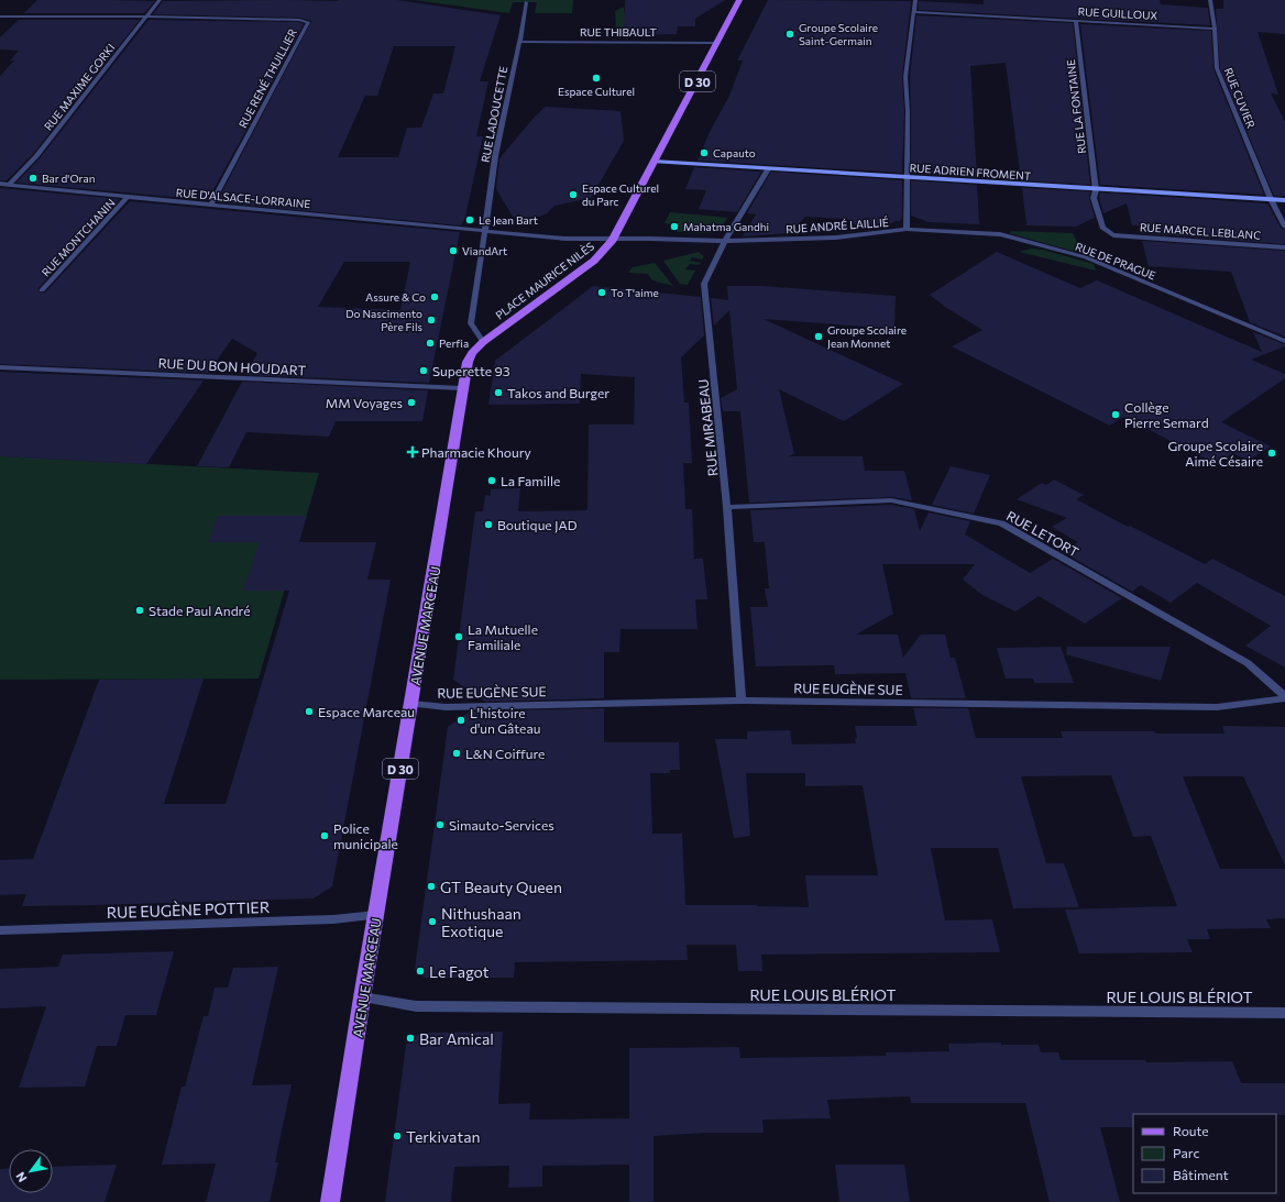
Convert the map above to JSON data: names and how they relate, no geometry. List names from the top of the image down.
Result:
{
  "streets": {
    "main road": ["D 30", "PLACE MAURICE NILÈS", "AVENUE MARCEAU"],
    "street": [
      "RUE GUILLOUX",
      "RUE THIBAULT",
      "RUE RENÉ THUILLIER",
      "RUE MAXIME GORKI",
      "RUE CUVIER",
      "RUE LA FONTAINE",
      "RUE LADOUCETTE",
      "RUE ADRIEN FROMENT",
      "RUE D'ALSACE-LORRAINE",
      "RUE ANDRÉ LAILLIÉ",
      "RUE MARCEL LEBLANC",
      "RUE MONTCHANIN",
      "RUE DE PRAGUE",
      "RUE DU BON HOUDART",
      "RUE MIRABEAU",
      "RUE LETORT",
      "RUE EUGÈNE SUE",
      "RUE EUGÈNE POTTIER",
      "RUE LOUIS BLÉRIOT"
    ]
  },
  "crossings": [
    ["RUE GUILLOUX", "RUE CUVIER"],
    ["RUE GUILLOUX", "RUE LA FONTAINE"],
    ["RUE THIBAULT", "D 30"],
    ["RUE THIBAULT", "RUE LADOUCETTE"],
    ["RUE RENÉ THUILLIER", "RUE MAXIME GORKI"],
    ["RUE RENÉ THUILLIER", "RUE D'ALSACE-LORRAINE"],
    ["D 30", "RUE ADRIEN FROMENT"],
    ["D 30", "RUE ANDRÉ LAILLIÉ"],
    ["D 30", "PLACE MAURICE NILÈS"],
    ["RUE MAXIME GORKI", "RUE D'ALSACE-LORRAINE"],
    ["RUE CUVIER", "RUE ADRIEN FROMENT"],
    ["RUE LA FONTAINE", "RUE ADRIEN FROMENT"],
    ["RUE LA FONTAINE", "RUE MARCEL LEBLANC"],
    ["RUE LADOUCETTE", "RUE D'ALSACE-LORRAINE"],
    ["RUE LADOUCETTE", "PLACE MAURICE NILÈS"],
    ["RUE ADRIEN FROMENT", "RUE MIRABEAU"],
    ["RUE D'ALSACE-LORRAINE", "RUE MONTCHANIN"],
    ["RUE D'ALSACE-LORRAINE", "PLACE MAURICE NILÈS"],
    ["RUE ANDRÉ LAILLIÉ", "RUE DE PRAGUE"],
    ["RUE ANDRÉ LAILLIÉ", "PLACE MAURICE NILÈS"],
    ["RUE ANDRÉ LAILLIÉ", "RUE MIRABEAU"],
    ["PLACE MAURICE NILÈS", "AVENUE MARCEAU"],
    ["RUE DU BON HOUDART", "AVENUE MARCEAU"],
    ["RUE MIRABEAU", "RUE LETORT"],
    ["RUE MIRABEAU", "RUE EUGÈNE SUE"],
    ["RUE LETORT", "RUE EUGÈNE SUE"],
    ["AVENUE MARCEAU", "RUE EUGÈNE SUE"],
    ["AVENUE MARCEAU", "RUE EUGÈNE POTTIER"],
    ["AVENUE MARCEAU", "RUE LOUIS BLÉRIOT"]
  ],
  "places": {
    "other": [
      "Groupe Scolaire Saint-Germain",
      "Espace Culturel",
      "Capauto",
      "Bar d'Oran",
      "Espace Culturel du Parc",
      "Le Jean Bart",
      "Mahatma Gandhi",
      "ViandArt",
      "To T'aime",
      "Assure & Co",
      "Do Nascimento Père Fils",
      "Groupe Scolaire Jean Monnet",
      "Perfia",
      "Superette 93",
      "Takos and Burger",
      "MM Voyages",
      "Collège Pierre Semard",
      "Groupe Scolaire Aimé Césaire",
      "La Famille",
      "Boutique JAD",
      "Stade Paul André",
      "La Mutuelle Familiale",
      "Espace Marceau",
      "L'histoire d'un Gâteau",
      "L&N Coiffure",
      "Simauto-Services",
      "Police municipale",
      "GT Beauty Queen",
      "Nithushaan Exotique",
      "Le Fagot",
      "Bar Amical",
      "Terkivatan"
    ],
    "health": ["Pharmacie Khoury"]
  },
  "legend": ["Route", "Parc", "Bâtiment"],
  "north": "bottom left"
}
